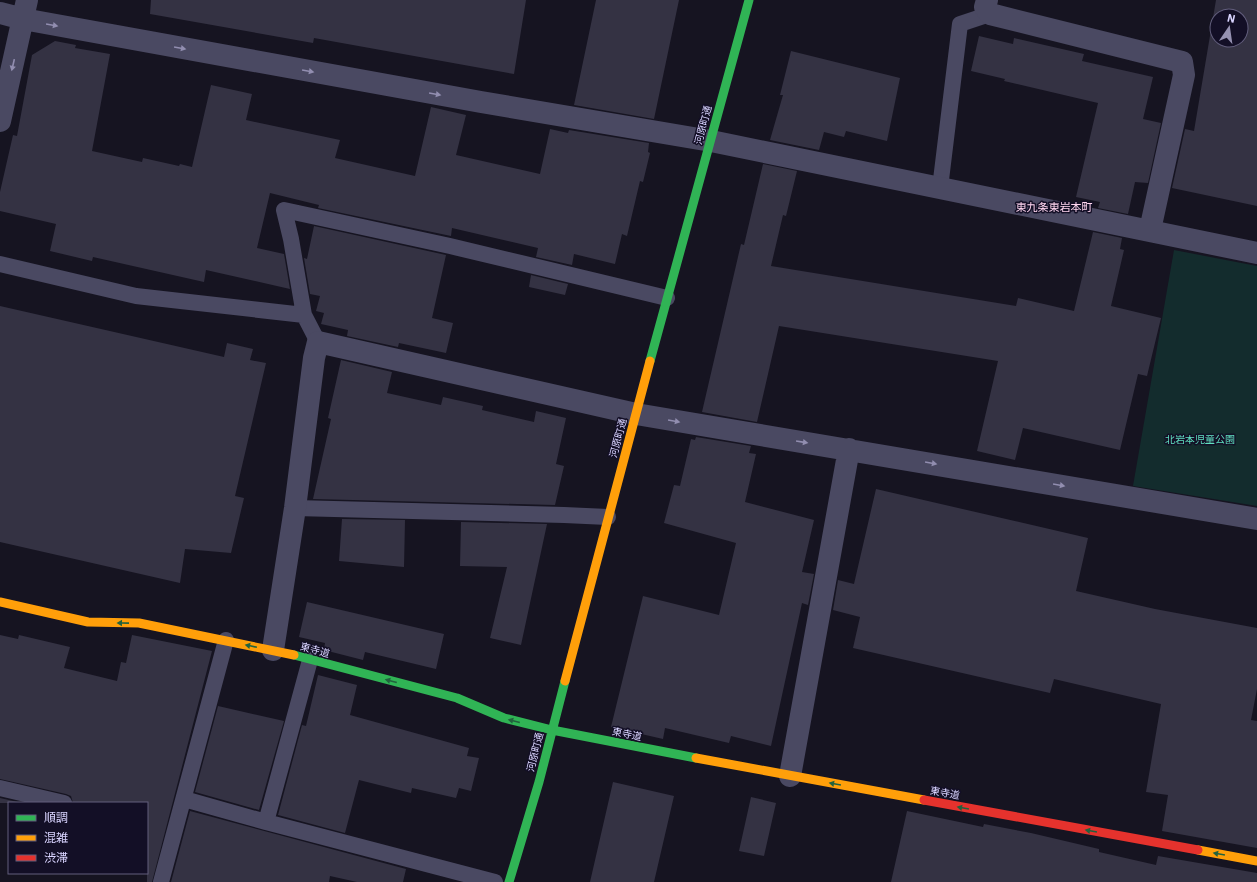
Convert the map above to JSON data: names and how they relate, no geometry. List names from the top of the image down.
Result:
{
  "streets": {
    "main road": ["河原町通", "東寺道"]
  },
  "crossings": [
    ["河原町通", "東寺道"]
  ],
  "one_way": ["東寺道"],
  "districts": ["東九条東岩本町"],
  "parks": ["北岩本児童公園"],
  "legend": ["順調", "混雑", "渋滞"],
  "north": "top"
}
